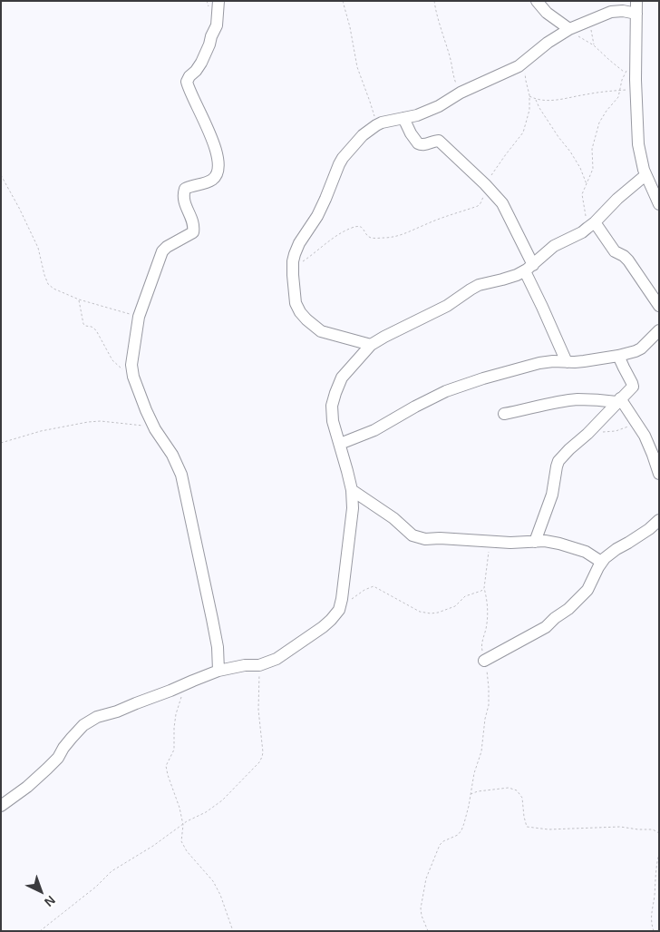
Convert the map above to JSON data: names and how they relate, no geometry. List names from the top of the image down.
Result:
{
  "north": "bottom right"
}
